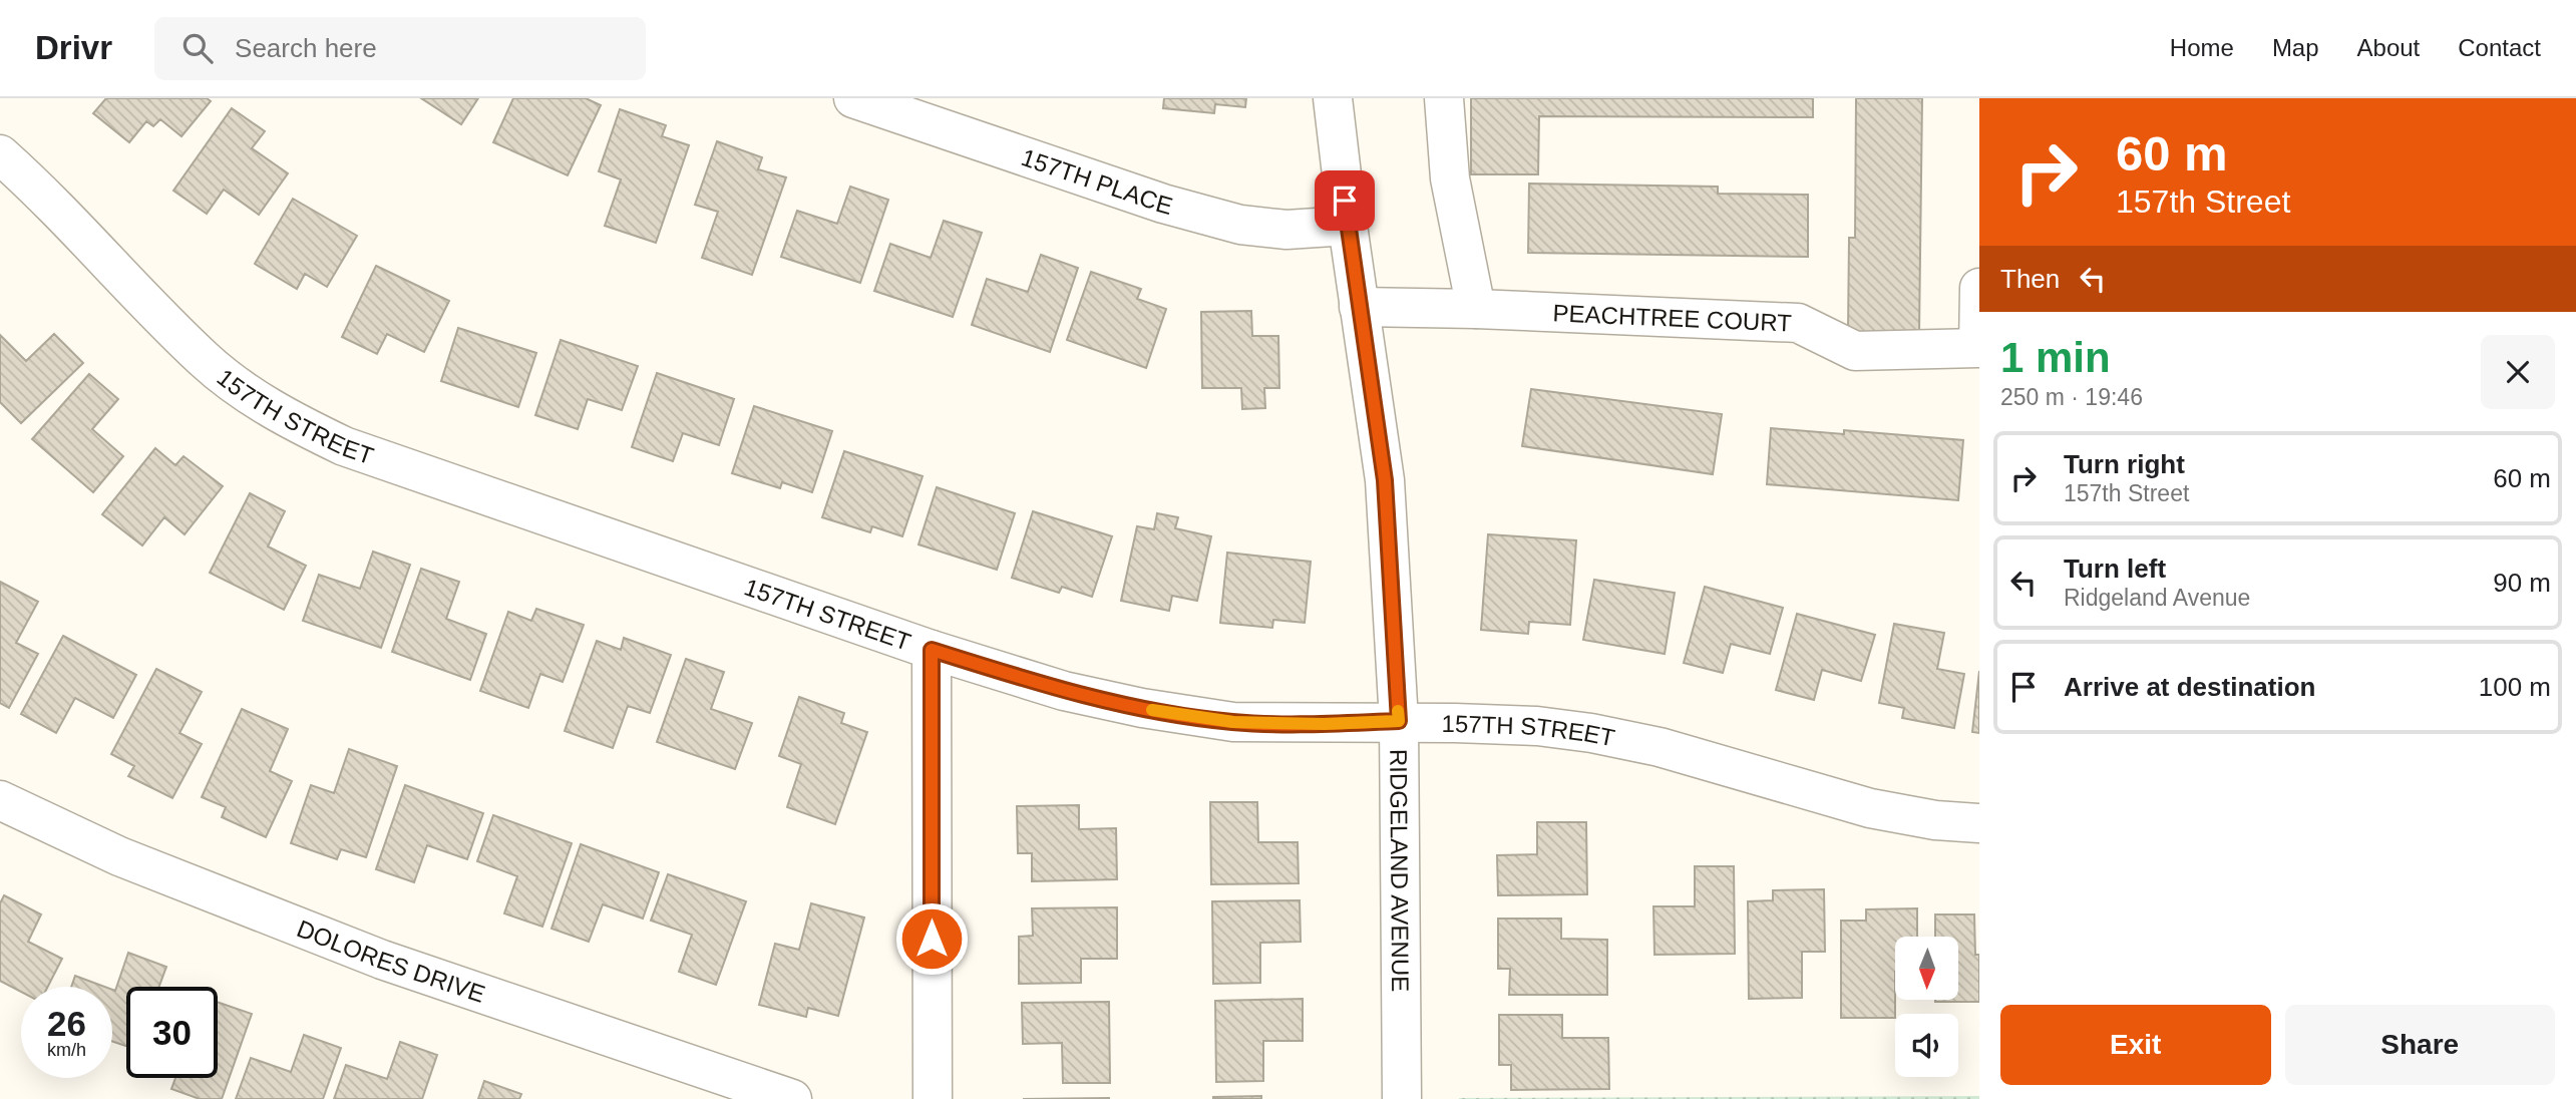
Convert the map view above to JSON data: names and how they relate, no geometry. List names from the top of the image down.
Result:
{
  "streets": {
    "street": [
      "157TH PLACE",
      "PEACHTREE COURT",
      "157TH STREET",
      "RIDGELAND AVENUE",
      "DOLORES DRIVE"
    ]
  },
  "crossings": [
    ["157TH PLACE", "RIDGELAND AVENUE"],
    ["PEACHTREE COURT", "RIDGELAND AVENUE"],
    ["157TH STREET", "RIDGELAND AVENUE"]
  ],
  "north": "bottom",
  "page": {
    "header": "Drivr",
    "search": "Search here",
    "nav": [
      "Home",
      "Map",
      "About",
      "Contact"
    ],
    "turn": ["60 m", "157th Street"],
    "then": "Then",
    "heading": ["1 min", "250 m · 19:46"],
    "list": [
      {
        "name": "Turn right",
        "note": "157th Street",
        "value": "60 m"
      },
      {
        "name": "Turn left",
        "note": "Ridgeland Avenue",
        "value": "90 m"
      },
      {
        "name": "Arrive at destination",
        "value": "100 m"
      }
    ],
    "speed": "26 km/h",
    "limit": "30",
    "buttons": ["Exit", "Share"]
  }
}
